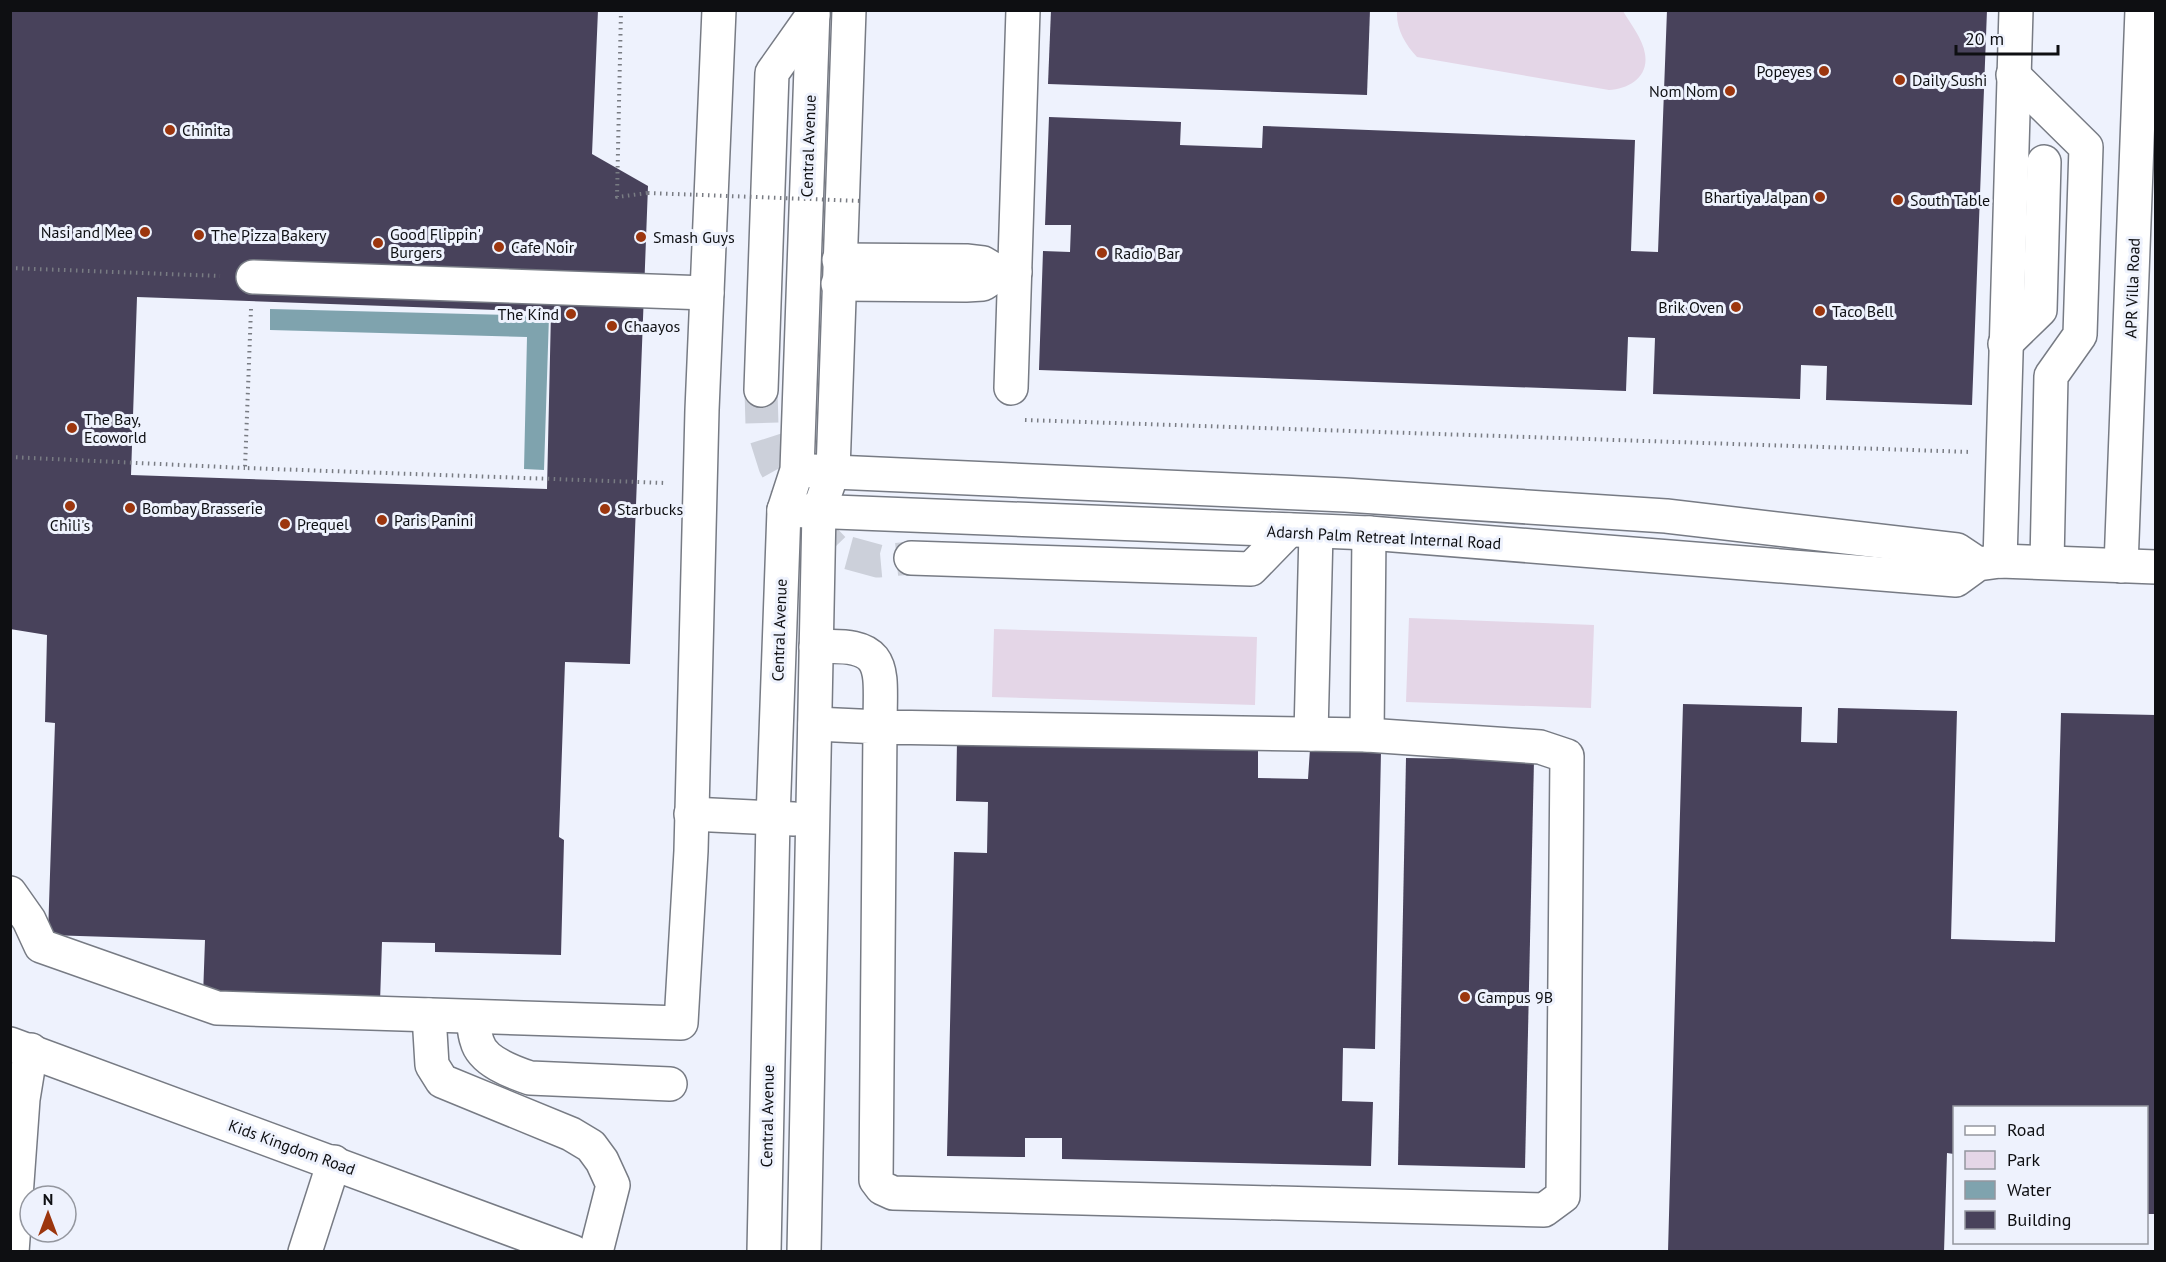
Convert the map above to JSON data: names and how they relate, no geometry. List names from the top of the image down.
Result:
{
  "streets": {
    "street": [
      "Central Avenue",
      "APR Villa Road",
      "Adarsh Palm Retreat Internal Road",
      "Kids Kingdom Road"
    ]
  },
  "crossings": [
    ["Central Avenue", "Adarsh Palm Retreat Internal Road"]
  ],
  "places": [
    "Popeyes",
    "Daily Sushi",
    "Nom Nom",
    "Chinita",
    "Bhartiya Jalpan",
    "South Table",
    "Nasi and Mee",
    "The Pizza Bakery",
    "Smash Guys",
    "Good Flippin' Burgers",
    "Cafe Noir",
    "Radio Bar",
    "Brik Oven",
    "Taco Bell",
    "The Kind",
    "Chaayos",
    "The Bay, Ecoworld",
    "Chili's",
    "Bombay Brasserie",
    "Starbucks",
    "Paris Panini",
    "Prequel",
    "Campus 9B"
  ],
  "legend": [
    "Road",
    "Park",
    "Water",
    "Building"
  ],
  "scale_bar": "20 m",
  "north": "top"
}
